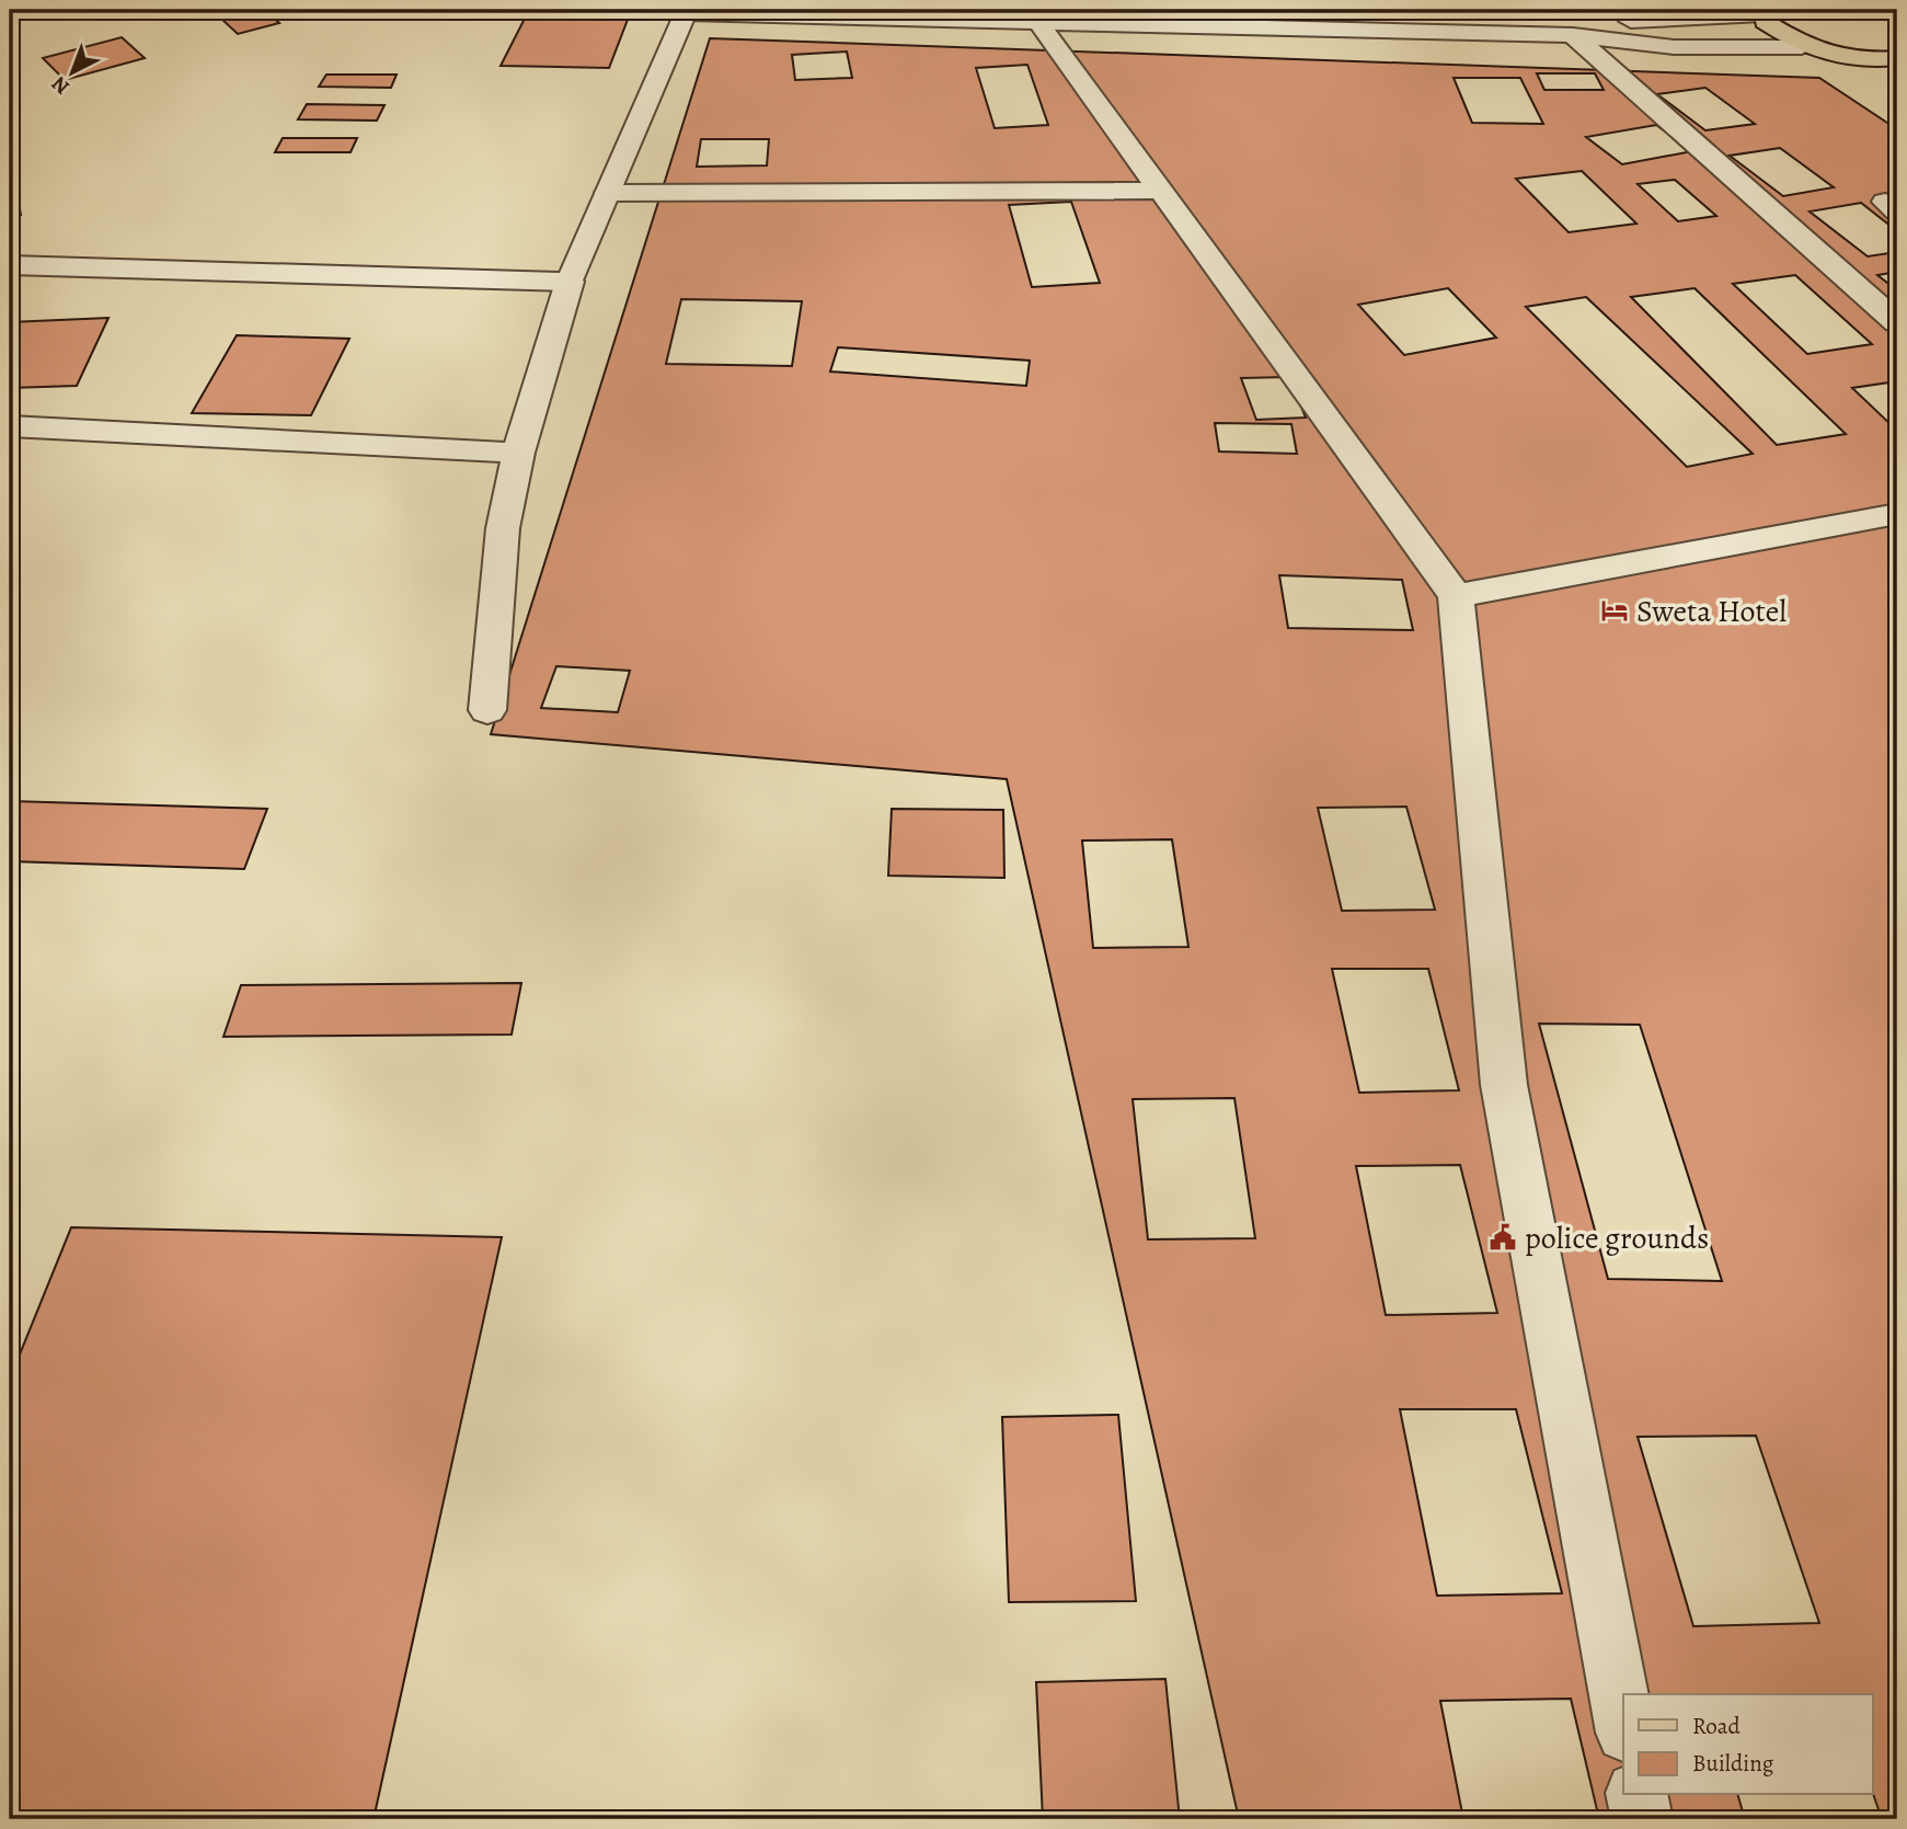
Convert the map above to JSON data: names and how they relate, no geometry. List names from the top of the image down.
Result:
{
  "places": {
    "hotel": ["Sweta Hotel"],
    "public building": ["police grounds"]
  },
  "legend": ["Road", "Building"],
  "north": "bottom left"
}
